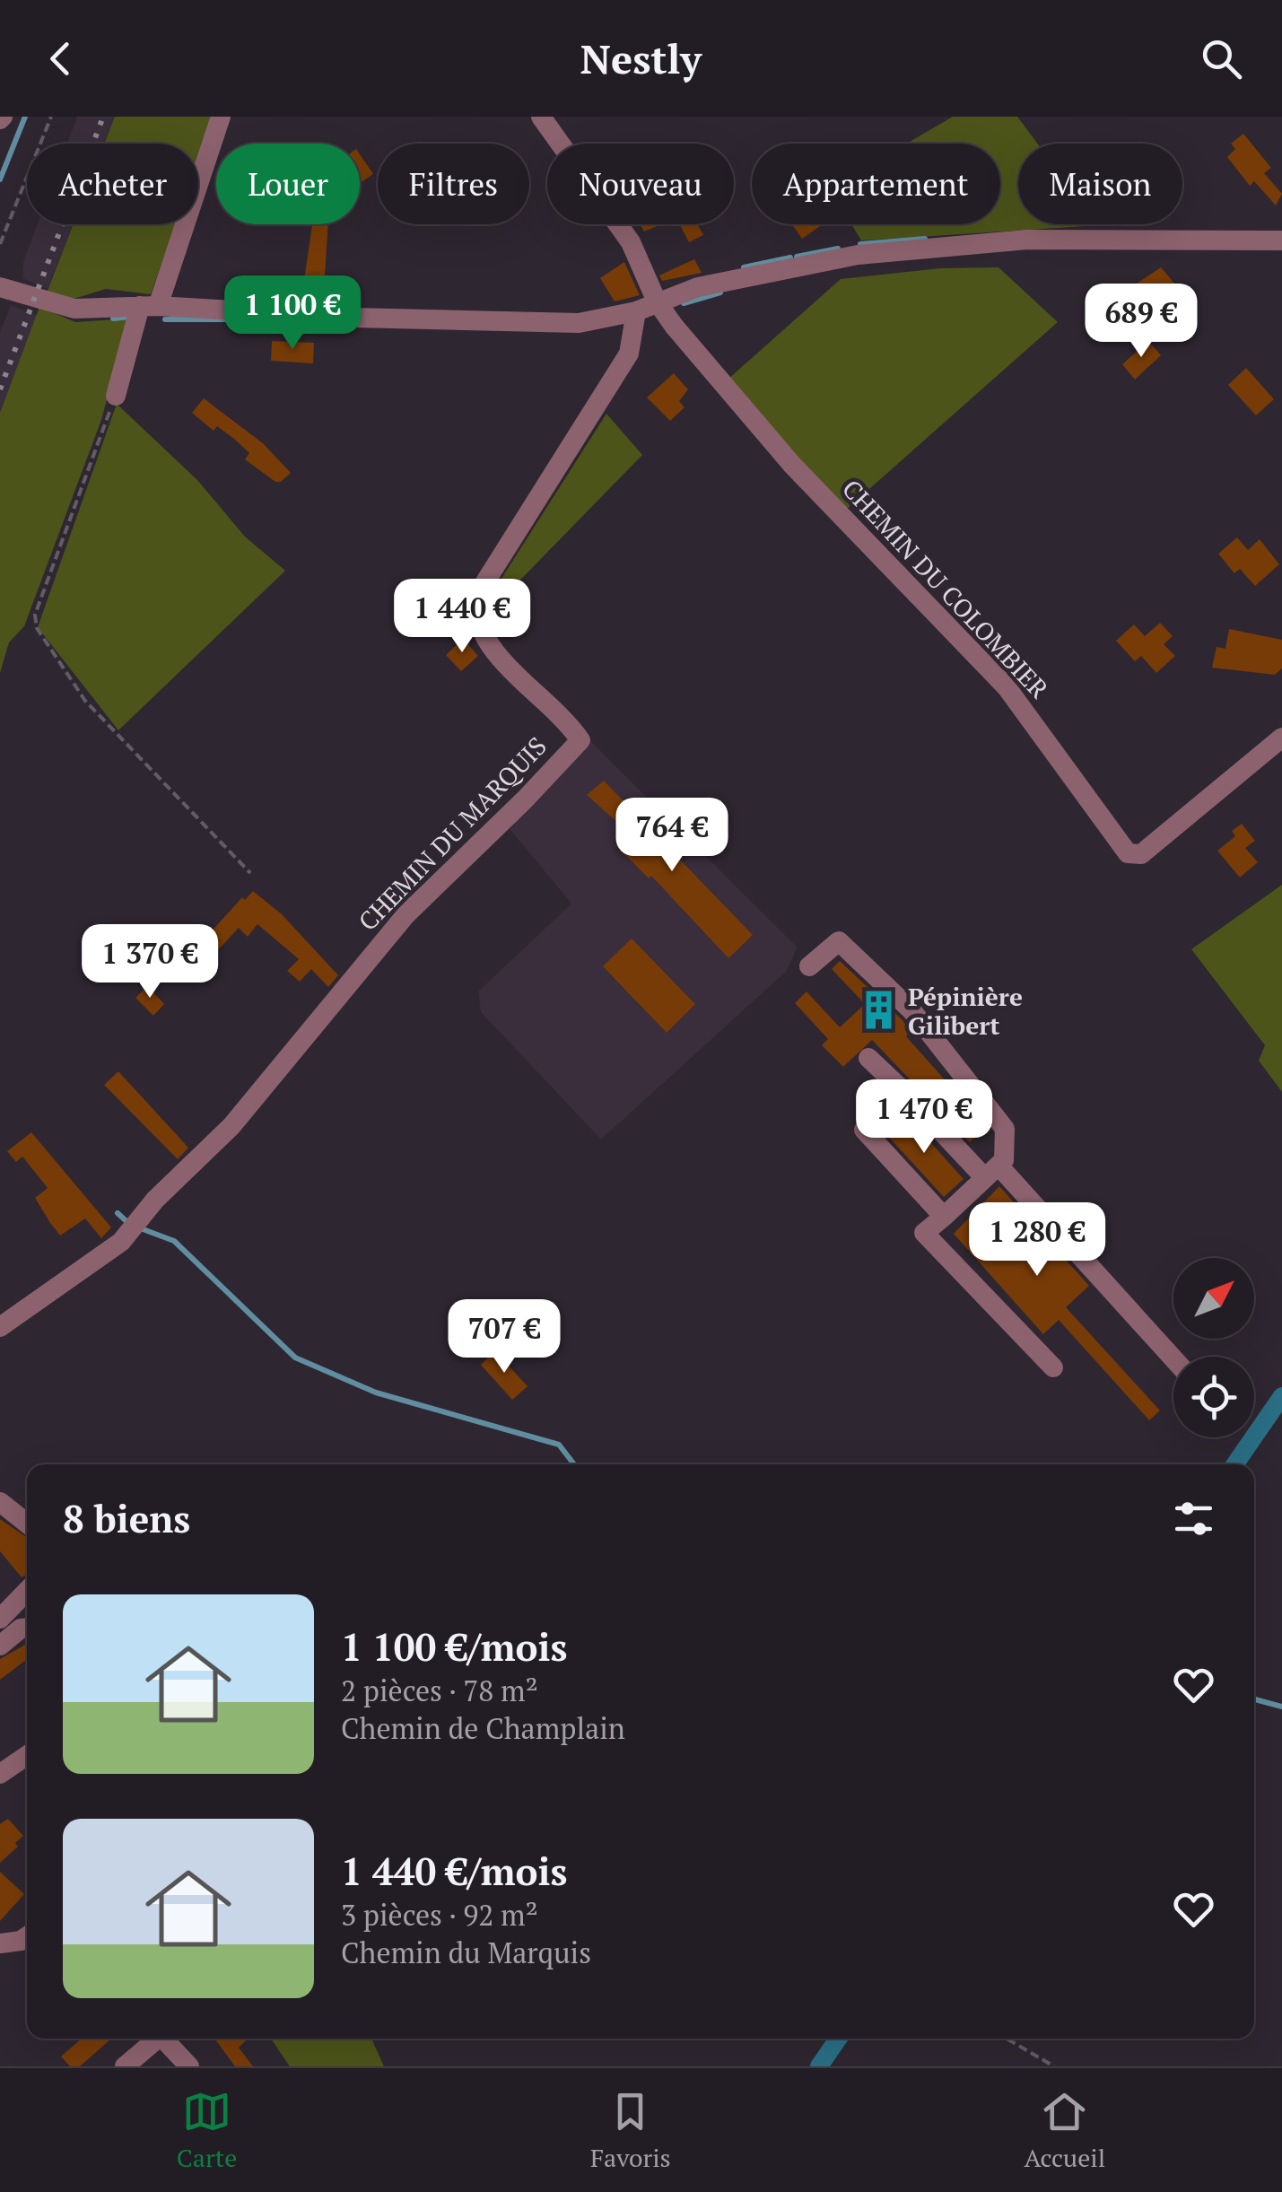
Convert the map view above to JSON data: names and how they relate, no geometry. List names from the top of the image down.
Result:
{
  "streets": {
    "street": ["CHEMIN DU COLOMBIER", "CHEMIN DU MARQUIS"]
  },
  "places": {
    "building": ["Pépinière Gilibert"]
  },
  "north": "top right",
  "page": {
    "header": "Nestly",
    "chip": [
      "Acheter",
      "Louer",
      "Filtres",
      "Nouveau",
      "Appartement",
      "Maison"
    ],
    "price": [
      "1 100 €",
      "689 €",
      "1 440 €",
      "764 €",
      "1 370 €",
      "1 470 €",
      "1 280 €",
      "707 €"
    ],
    "heading": "8 biens",
    "list": [
      {
        "name": "1 100 €/mois",
        "note": "2 pièces · 78 m² · Chemin de Champlain"
      },
      {
        "name": "1 440 €/mois",
        "note": "3 pièces · 92 m² · Chemin du Marquis"
      }
    ],
    "tabs": ["Carte", "Favoris", "Accueil"]
  }
}
